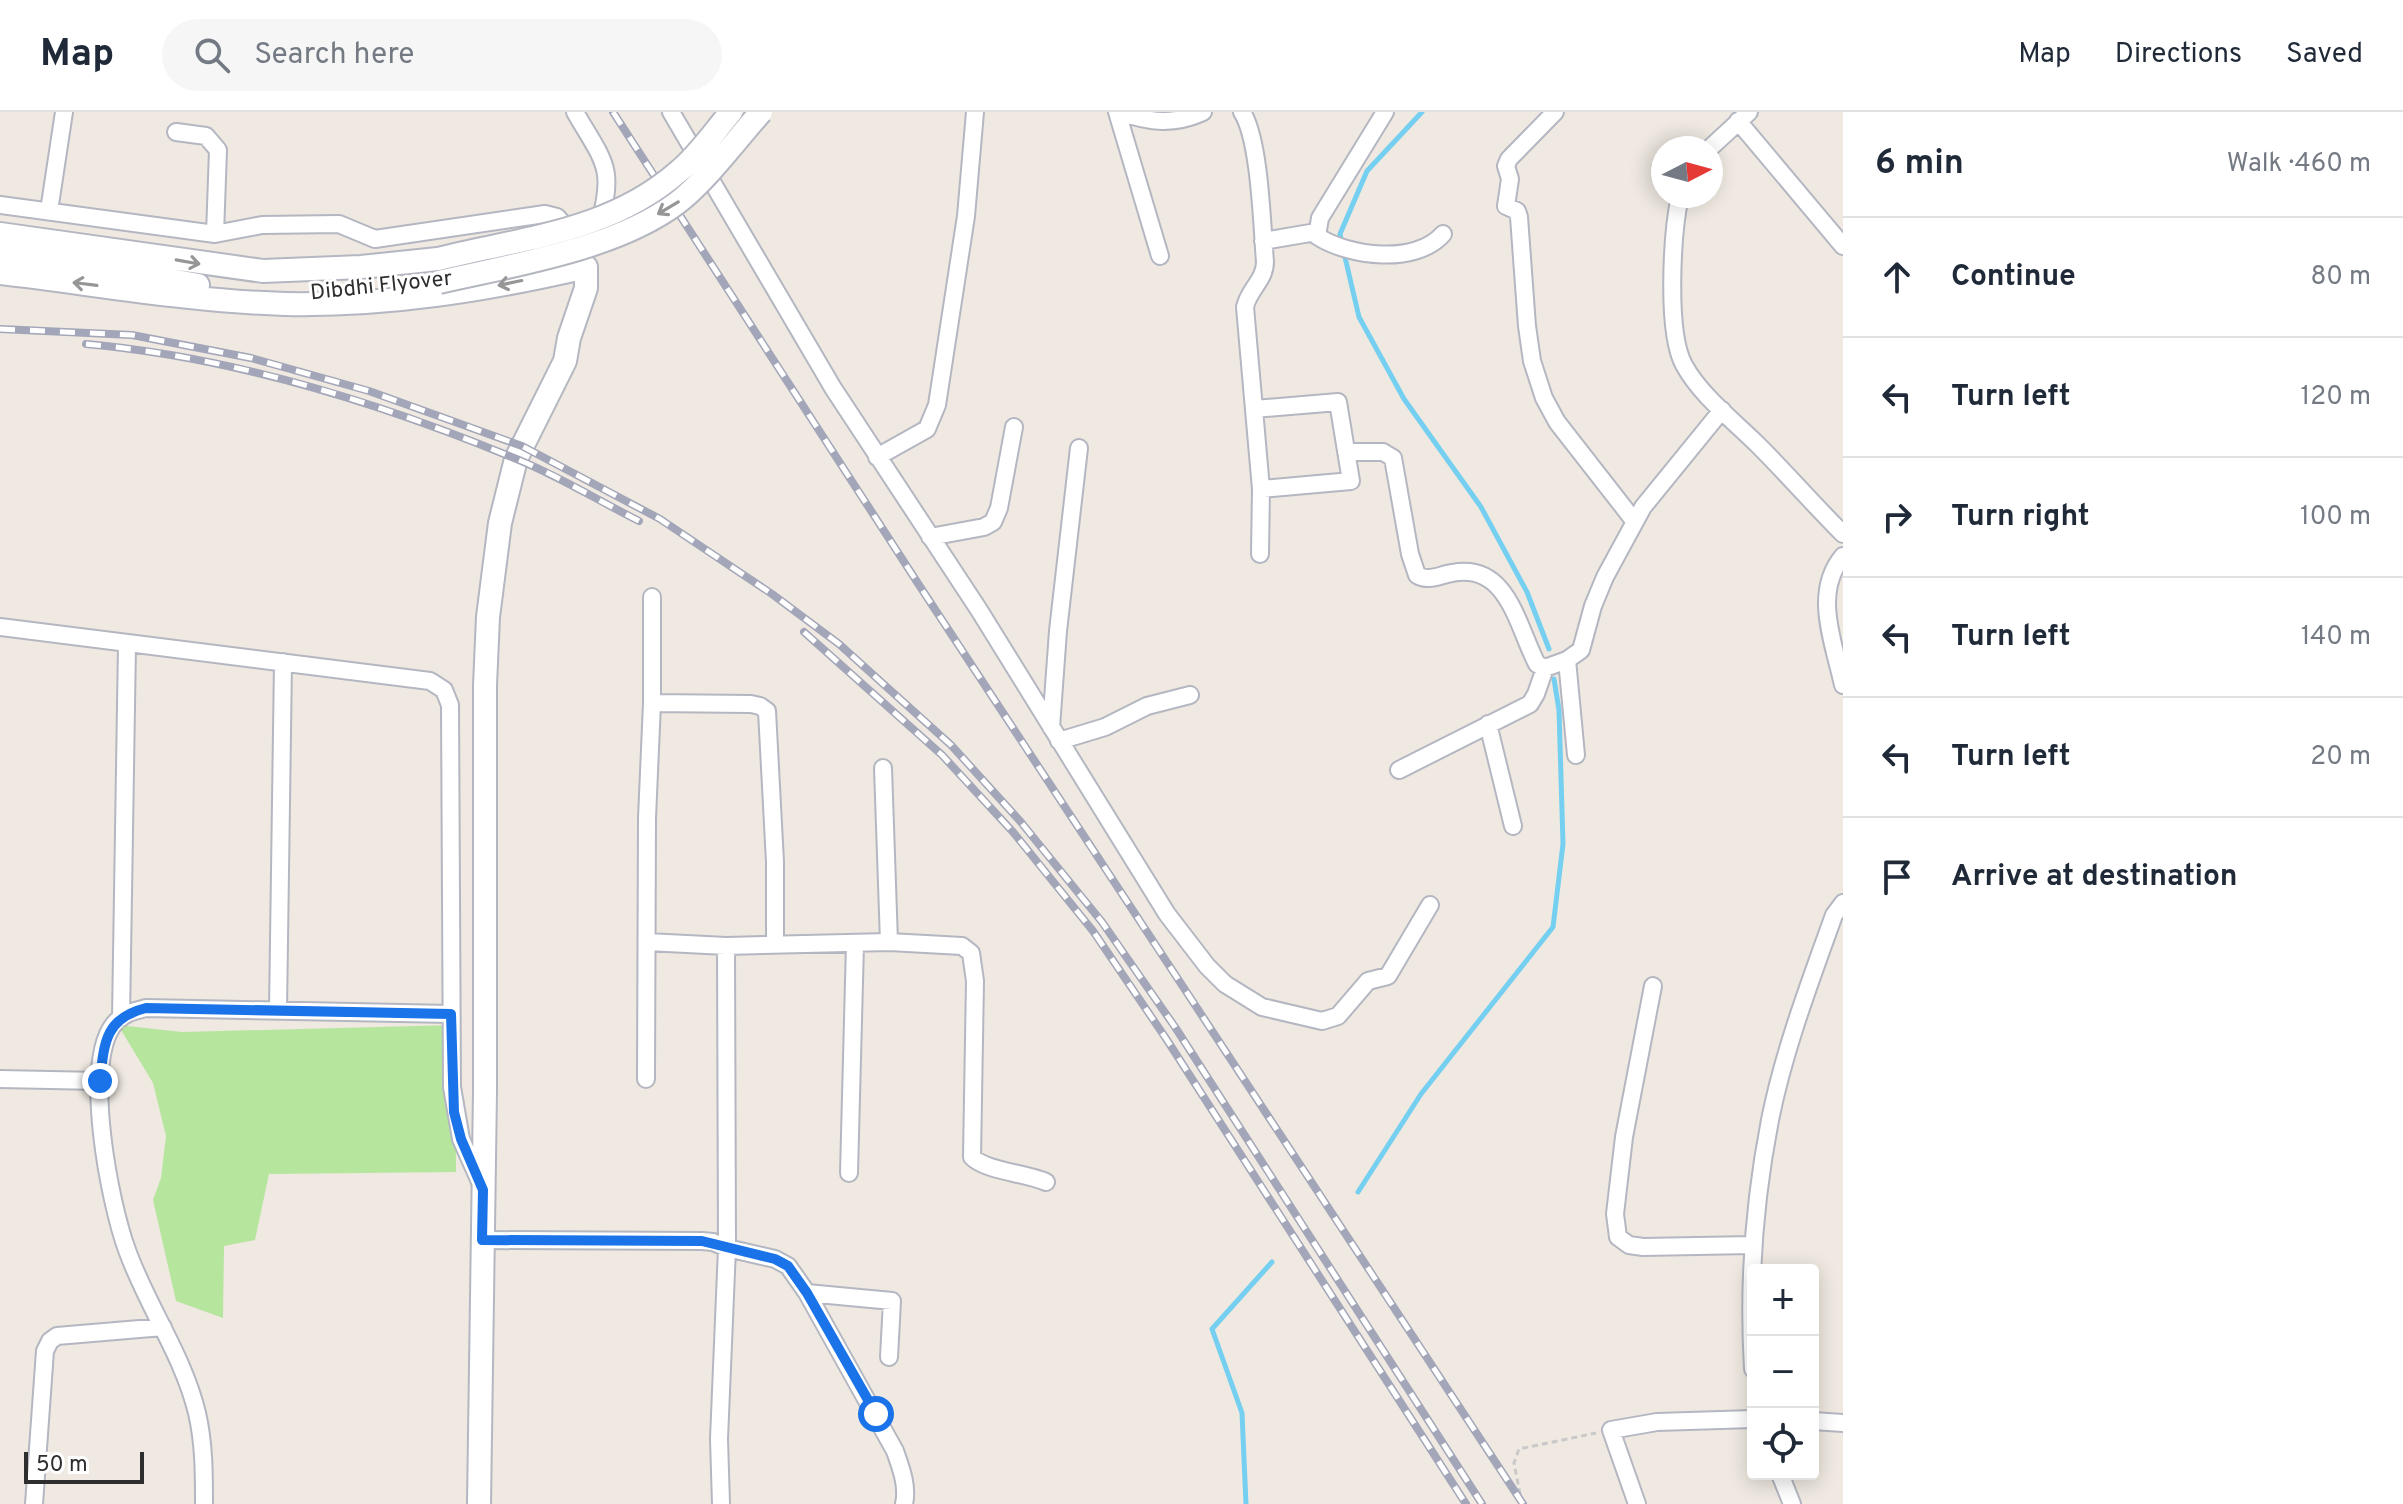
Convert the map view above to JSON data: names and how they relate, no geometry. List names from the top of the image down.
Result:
{
  "streets": {
    "street": ["Dibdhi Flyover"]
  },
  "scale_bar": "50 m",
  "north": "right",
  "page": {
    "header": "Map",
    "search": "Search here",
    "nav": ["Map", "Directions", "Saved"],
    "heading": ["6 min", "Walk · 460 m"],
    "list": [
      ["Continue", "80 m"],
      ["Turn left", "120 m"],
      ["Turn right", "100 m"],
      ["Turn left", "140 m"],
      ["Turn left", "20 m"],
      "Arrive at destination"
    ],
    "map_buttons": ["+", "−"],
    "scale": "50 m"
  }
}
